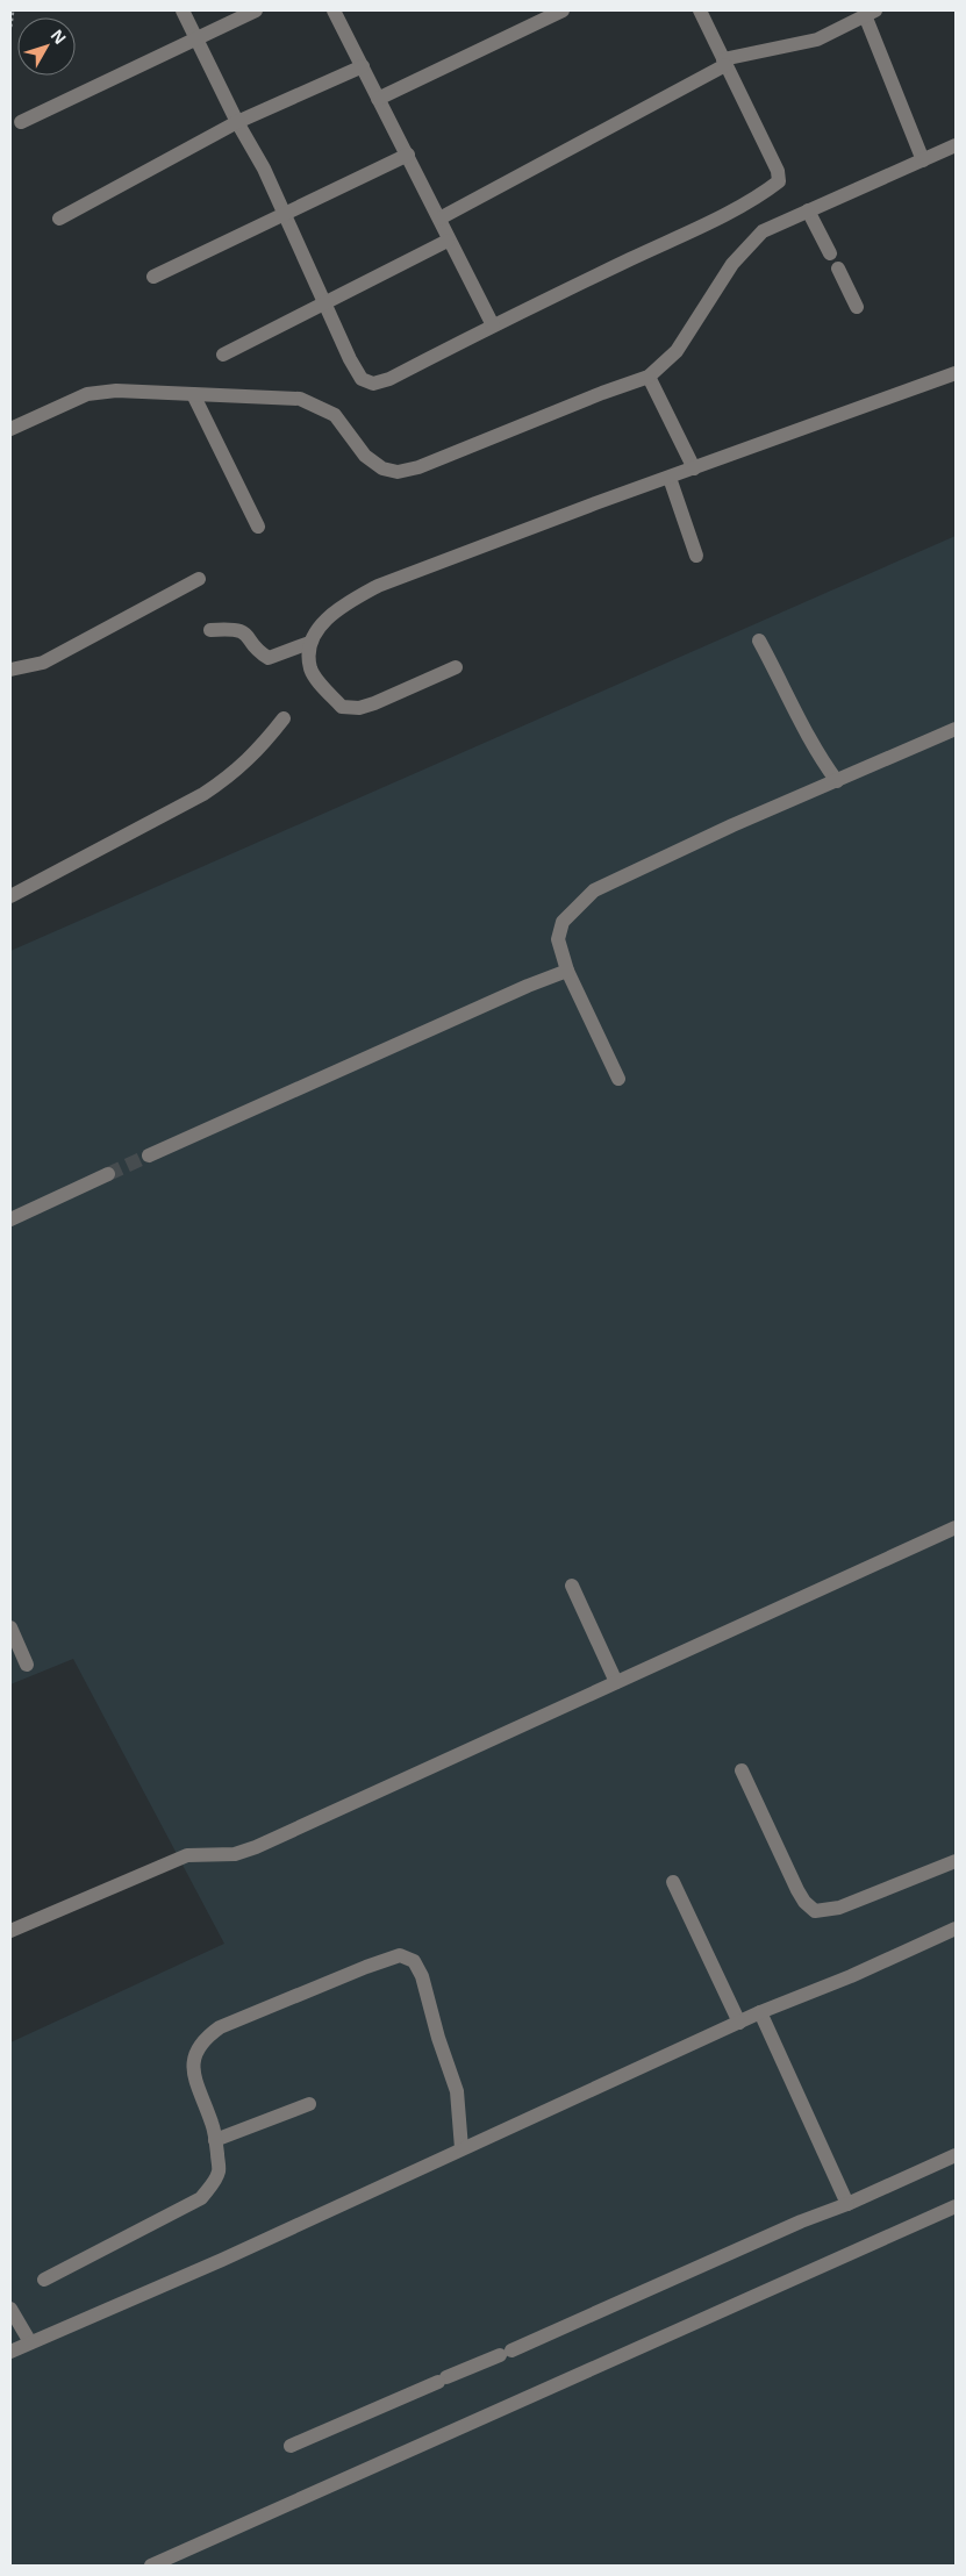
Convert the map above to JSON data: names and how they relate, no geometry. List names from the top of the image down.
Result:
{
  "north": "top right"
}
